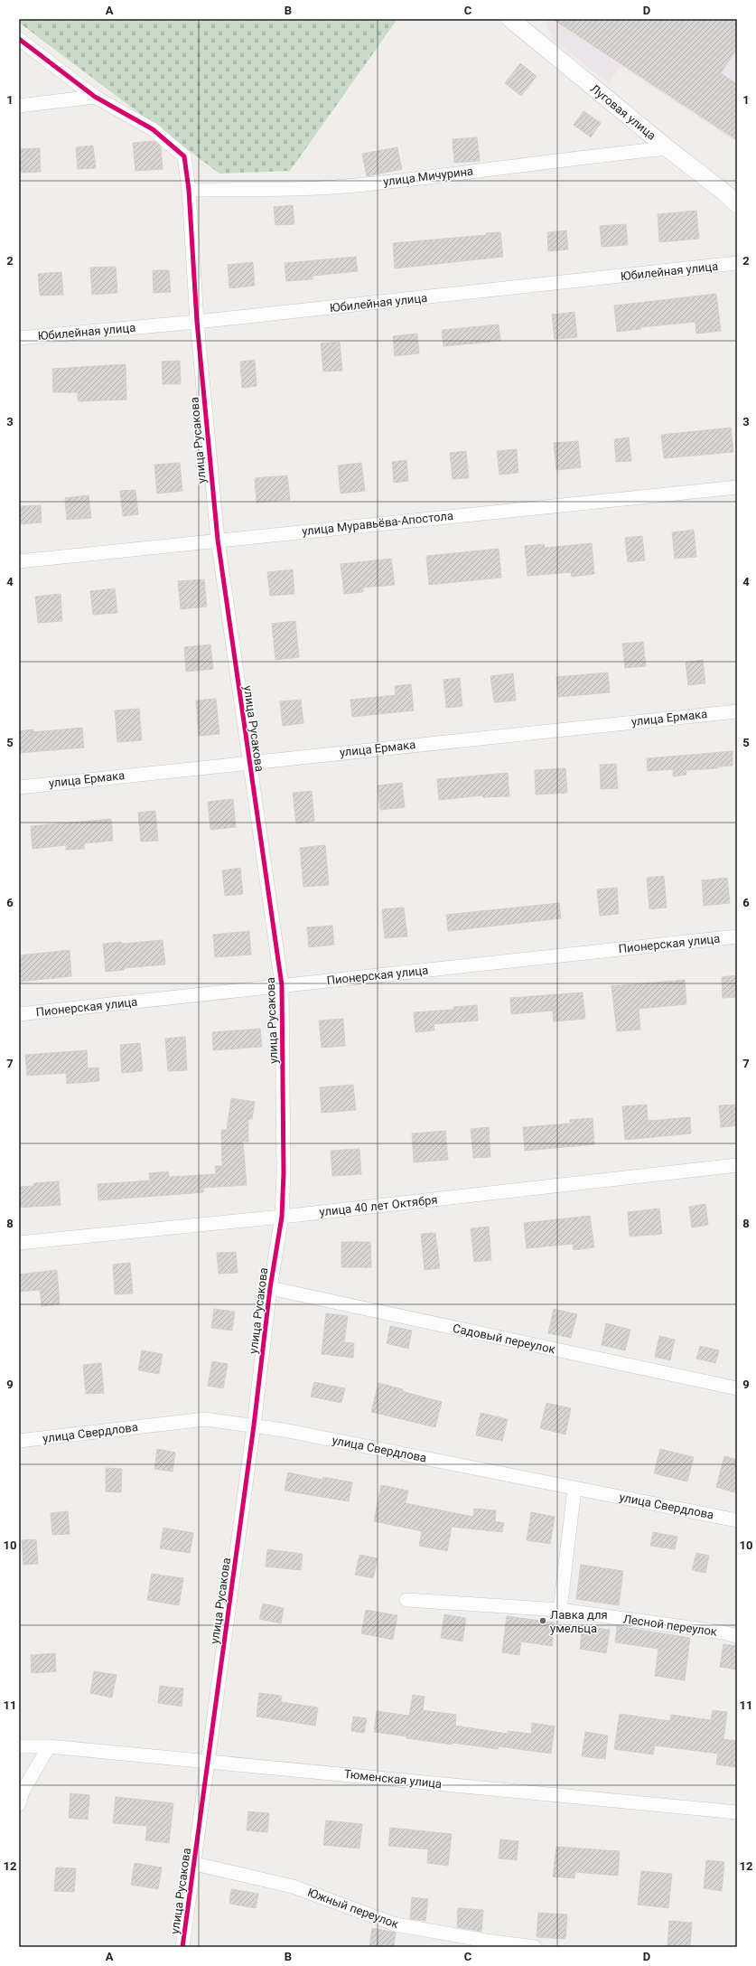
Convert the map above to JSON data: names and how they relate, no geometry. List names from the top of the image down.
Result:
{
  "streets": {
    "street": [
      "Луговая улица",
      "улица Мичурина",
      "Юбилейная улица",
      "улица Русакова",
      "улица Муравьёва-Апостола",
      "улица Ермака",
      "Пионерская улица",
      "улица 40 лет Октября",
      "Садовый переулок",
      "улица Свердлова",
      "Лесной переулок",
      "Тюменская улица",
      "Южный переулок"
    ]
  },
  "crossings": [
    ["Луговая улица", "улица Мичурина"],
    ["улица Мичурина", "улица Русакова"],
    ["Юбилейная улица", "улица Русакова"],
    ["улица Русакова", "улица Муравьёва-Апостола"],
    ["улица Русакова", "улица Ермака"],
    ["улица Русакова", "Пионерская улица"],
    ["улица Русакова", "улица 40 лет Октября"],
    ["улица Русакова", "Садовый переулок"],
    ["улица Русакова", "улица Свердлова"],
    ["улица Русакова", "Тюменская улица"],
    ["улица Русакова", "Южный переулок"]
  ],
  "places": ["Лавка для умельца"],
  "grid": {
    "columns": [
      "A",
      "B",
      "C",
      "D"
    ],
    "rows": [
      "1",
      "2",
      "3",
      "4",
      "5",
      "6",
      "7",
      "8",
      "9",
      "10",
      "11",
      "12"
    ]
  }
}
